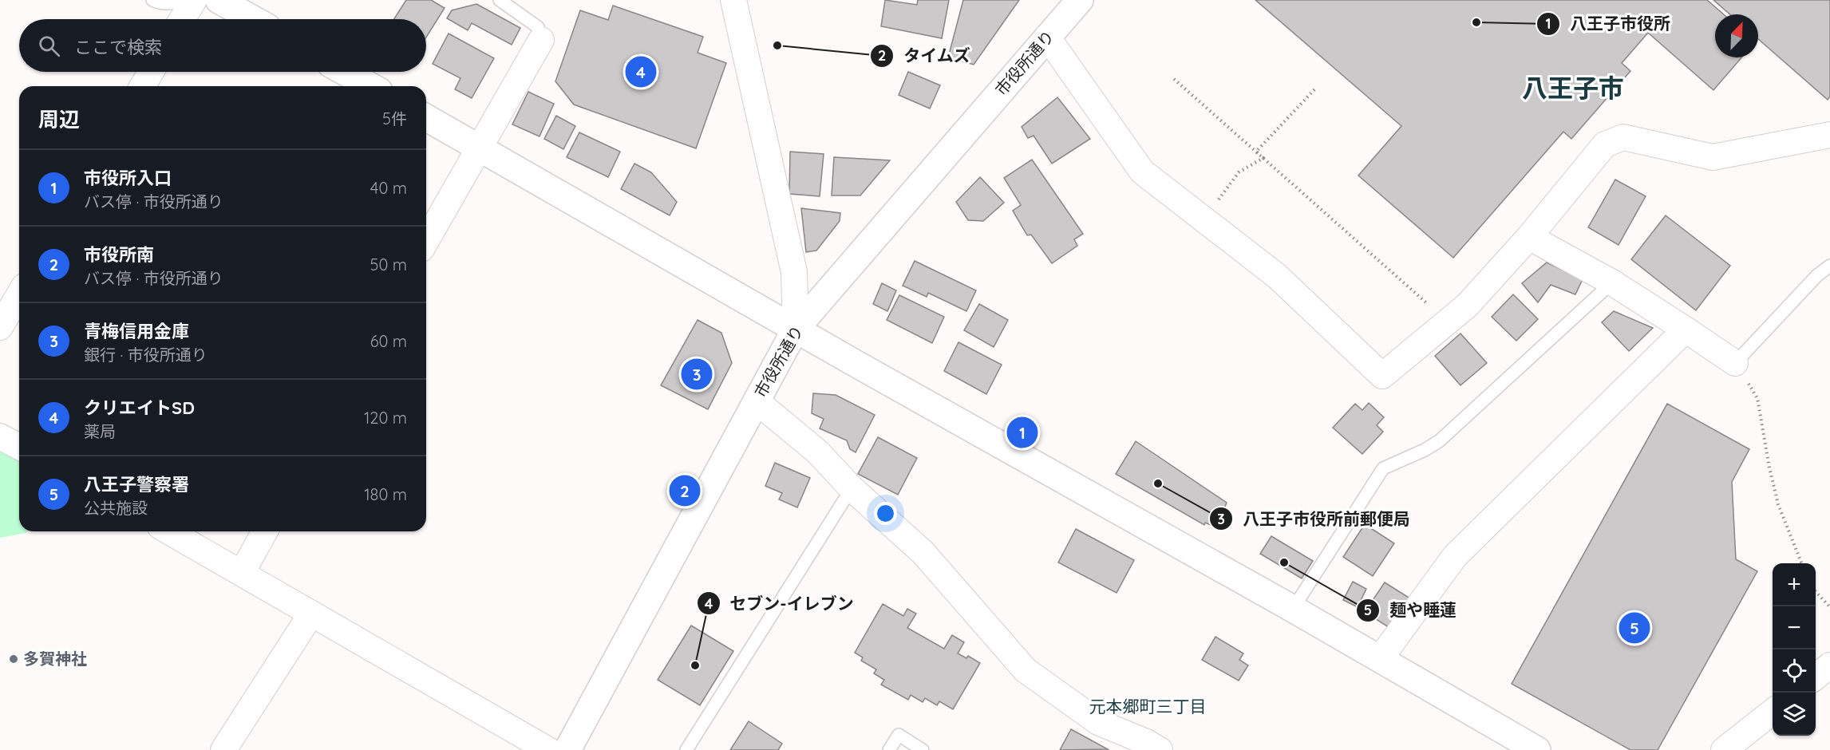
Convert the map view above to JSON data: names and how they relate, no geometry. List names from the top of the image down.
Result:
{
  "streets": {
    "street": ["市役所通り"]
  },
  "districts": ["八王子市", "元本郷町三丁目"],
  "places": [
    "八王子市役所",
    "タイムズ",
    "八王子市役所前郵便局",
    "麺や睡蓮",
    "多賀神社",
    "セブン-イレブン"
  ],
  "north": "top right",
  "page": {
    "search": "ここで検索",
    "pins": [
      "4",
      "3",
      "1",
      "2",
      "5"
    ],
    "heading": ["周辺", "5件"],
    "list": [
      {
        "mark": "1",
        "name": "市役所入口",
        "note": "バス停 · 市役所通り",
        "value": "40 m"
      },
      {
        "mark": "2",
        "name": "市役所南",
        "note": "バス停 · 市役所通り",
        "value": "50 m"
      },
      {
        "mark": "3",
        "name": "青梅信用金庫",
        "note": "銀行 · 市役所通り",
        "value": "60 m"
      },
      {
        "mark": "4",
        "name": "クリエイトSD",
        "note": "薬局",
        "value": "120 m"
      },
      {
        "mark": "5",
        "name": "八王子警察署",
        "note": "公共施設",
        "value": "180 m"
      }
    ],
    "map_buttons": ["+", "−"]
  }
}
